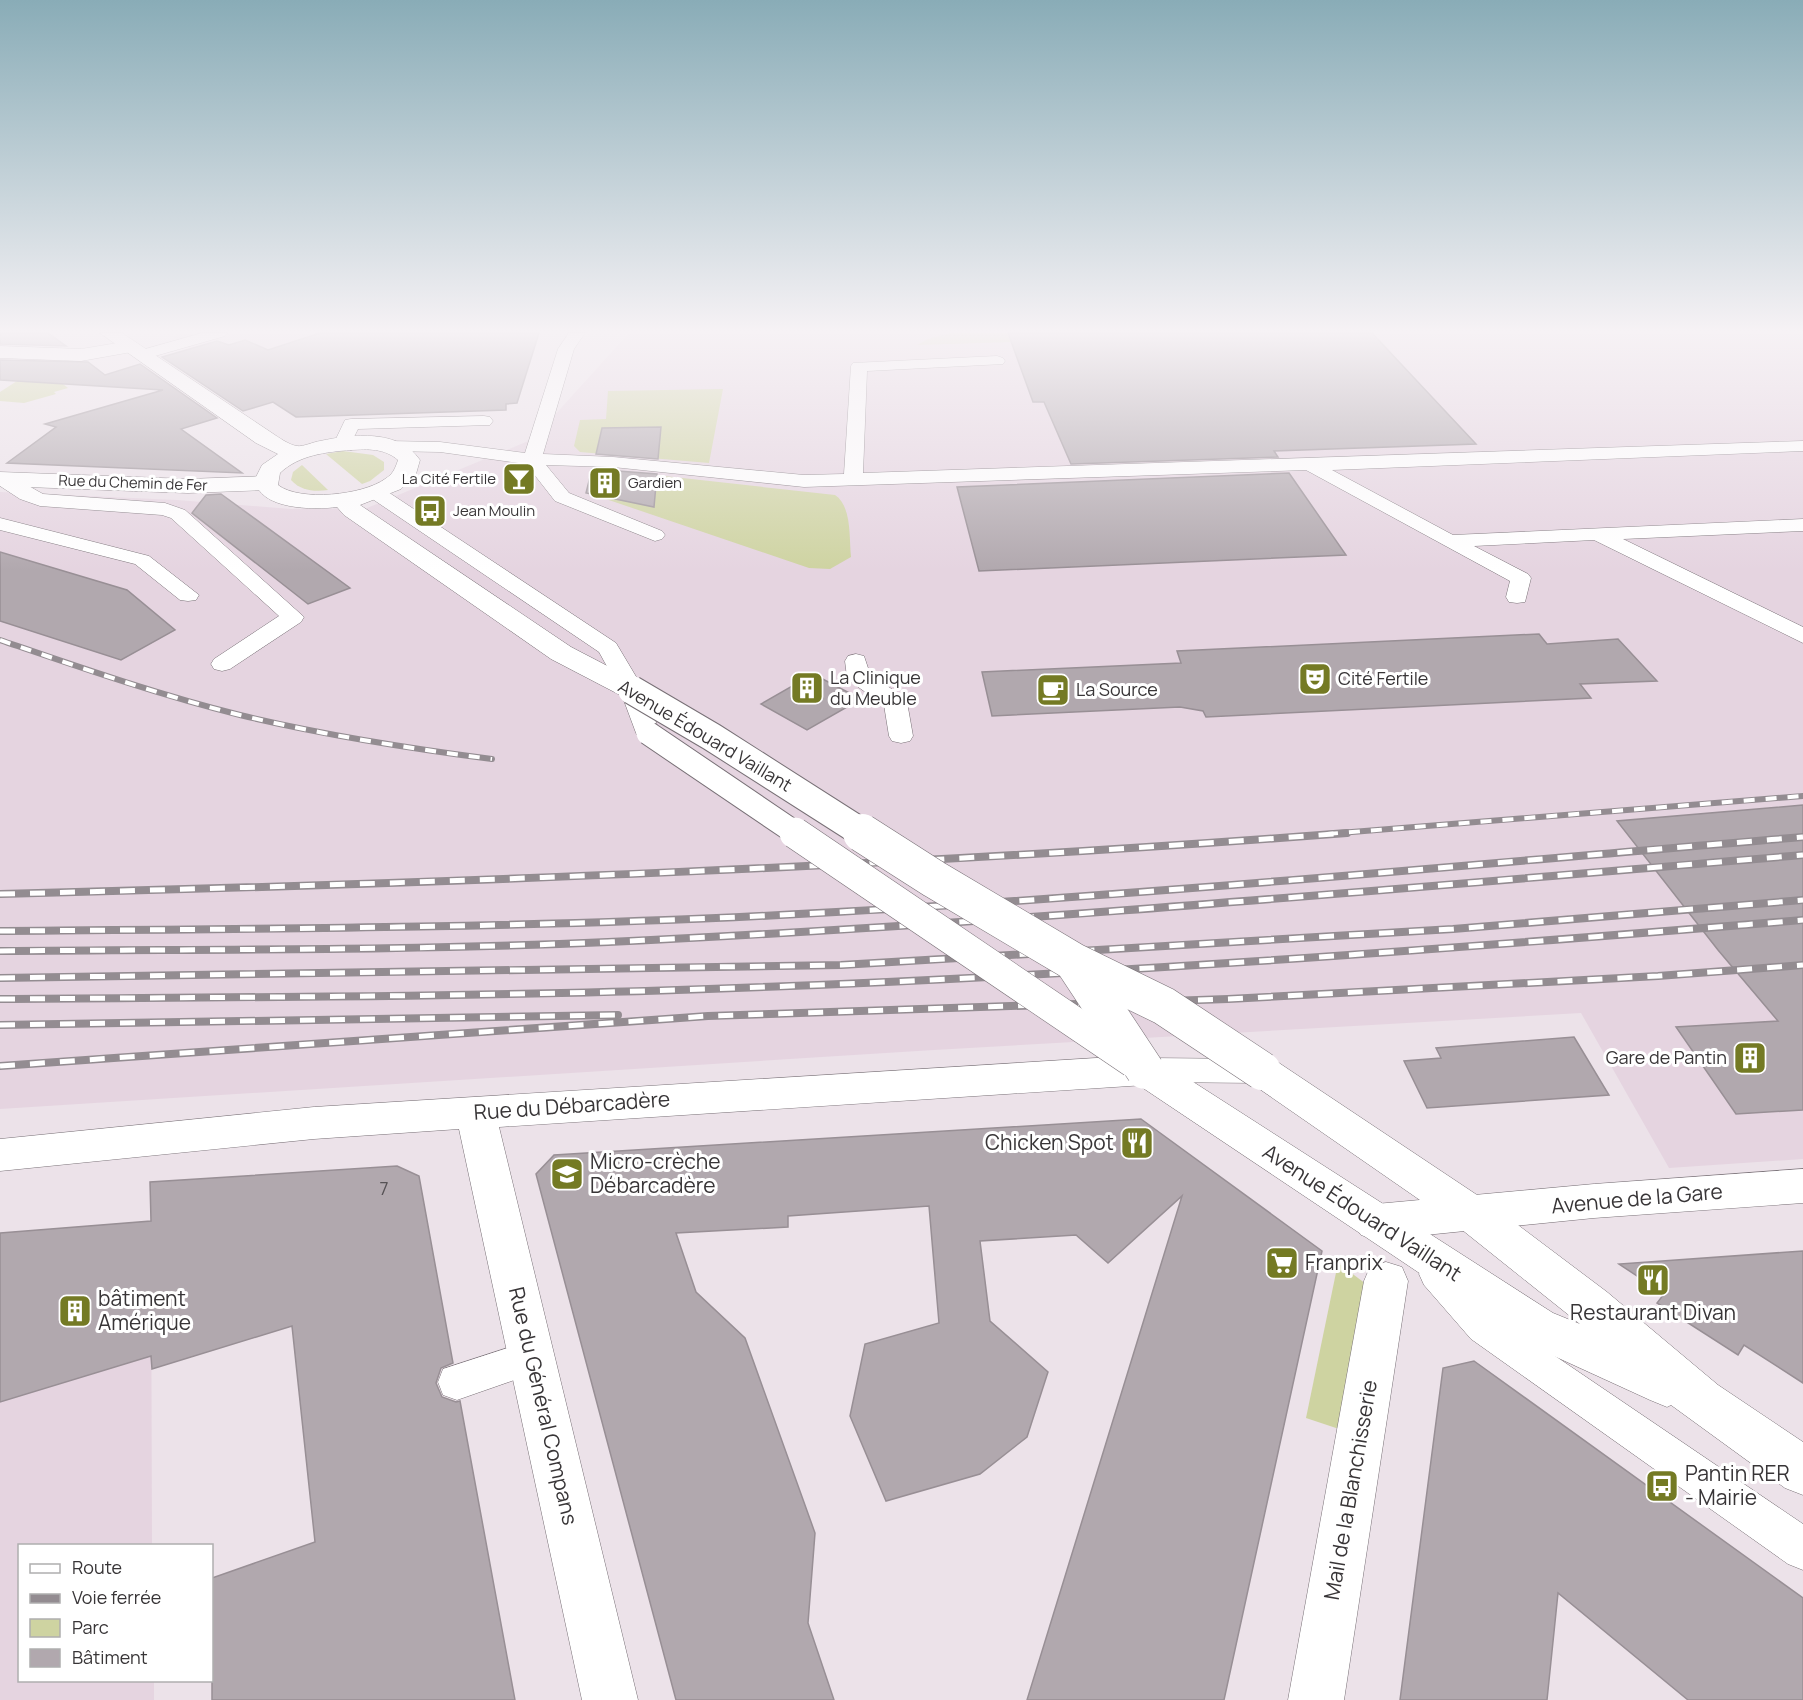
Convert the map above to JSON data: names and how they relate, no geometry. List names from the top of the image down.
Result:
{
  "streets": {
    "main road": [
      "Rue du Chemin de Fer",
      "Avenue Édouard Vaillant",
      "Rue du Débarcadère",
      "Avenue de la Gare",
      "Rue du Général Compans",
      "Mail de la Blanchisserie"
    ]
  },
  "crossings": [
    ["Avenue Édouard Vaillant", "Rue du Débarcadère"],
    ["Avenue Édouard Vaillant", "Avenue de la Gare"],
    ["Avenue Édouard Vaillant", "Mail de la Blanchisserie"],
    ["Rue du Débarcadère", "Rue du Général Compans"]
  ],
  "places": {
    "bar": ["La Cité Fertile"],
    "building": [
      "Gardien",
      "La Clinique du Meuble",
      "Gare de Pantin",
      "bâtiment Amérique"
    ],
    "bus stop": ["Jean Moulin", "Pantin RER - Mairie"],
    "theatre": ["Cité Fertile"],
    "cafe": ["La Source"],
    "restaurant": ["Chicken Spot", "Restaurant Divan"],
    "school or university": ["Micro-crèche Débarcadère"],
    "supermarket": ["Franprix"]
  },
  "house_numbers": ["7"],
  "legend": [
    "Route",
    "Voie ferrée",
    "Parc",
    "Bâtiment"
  ]
}
